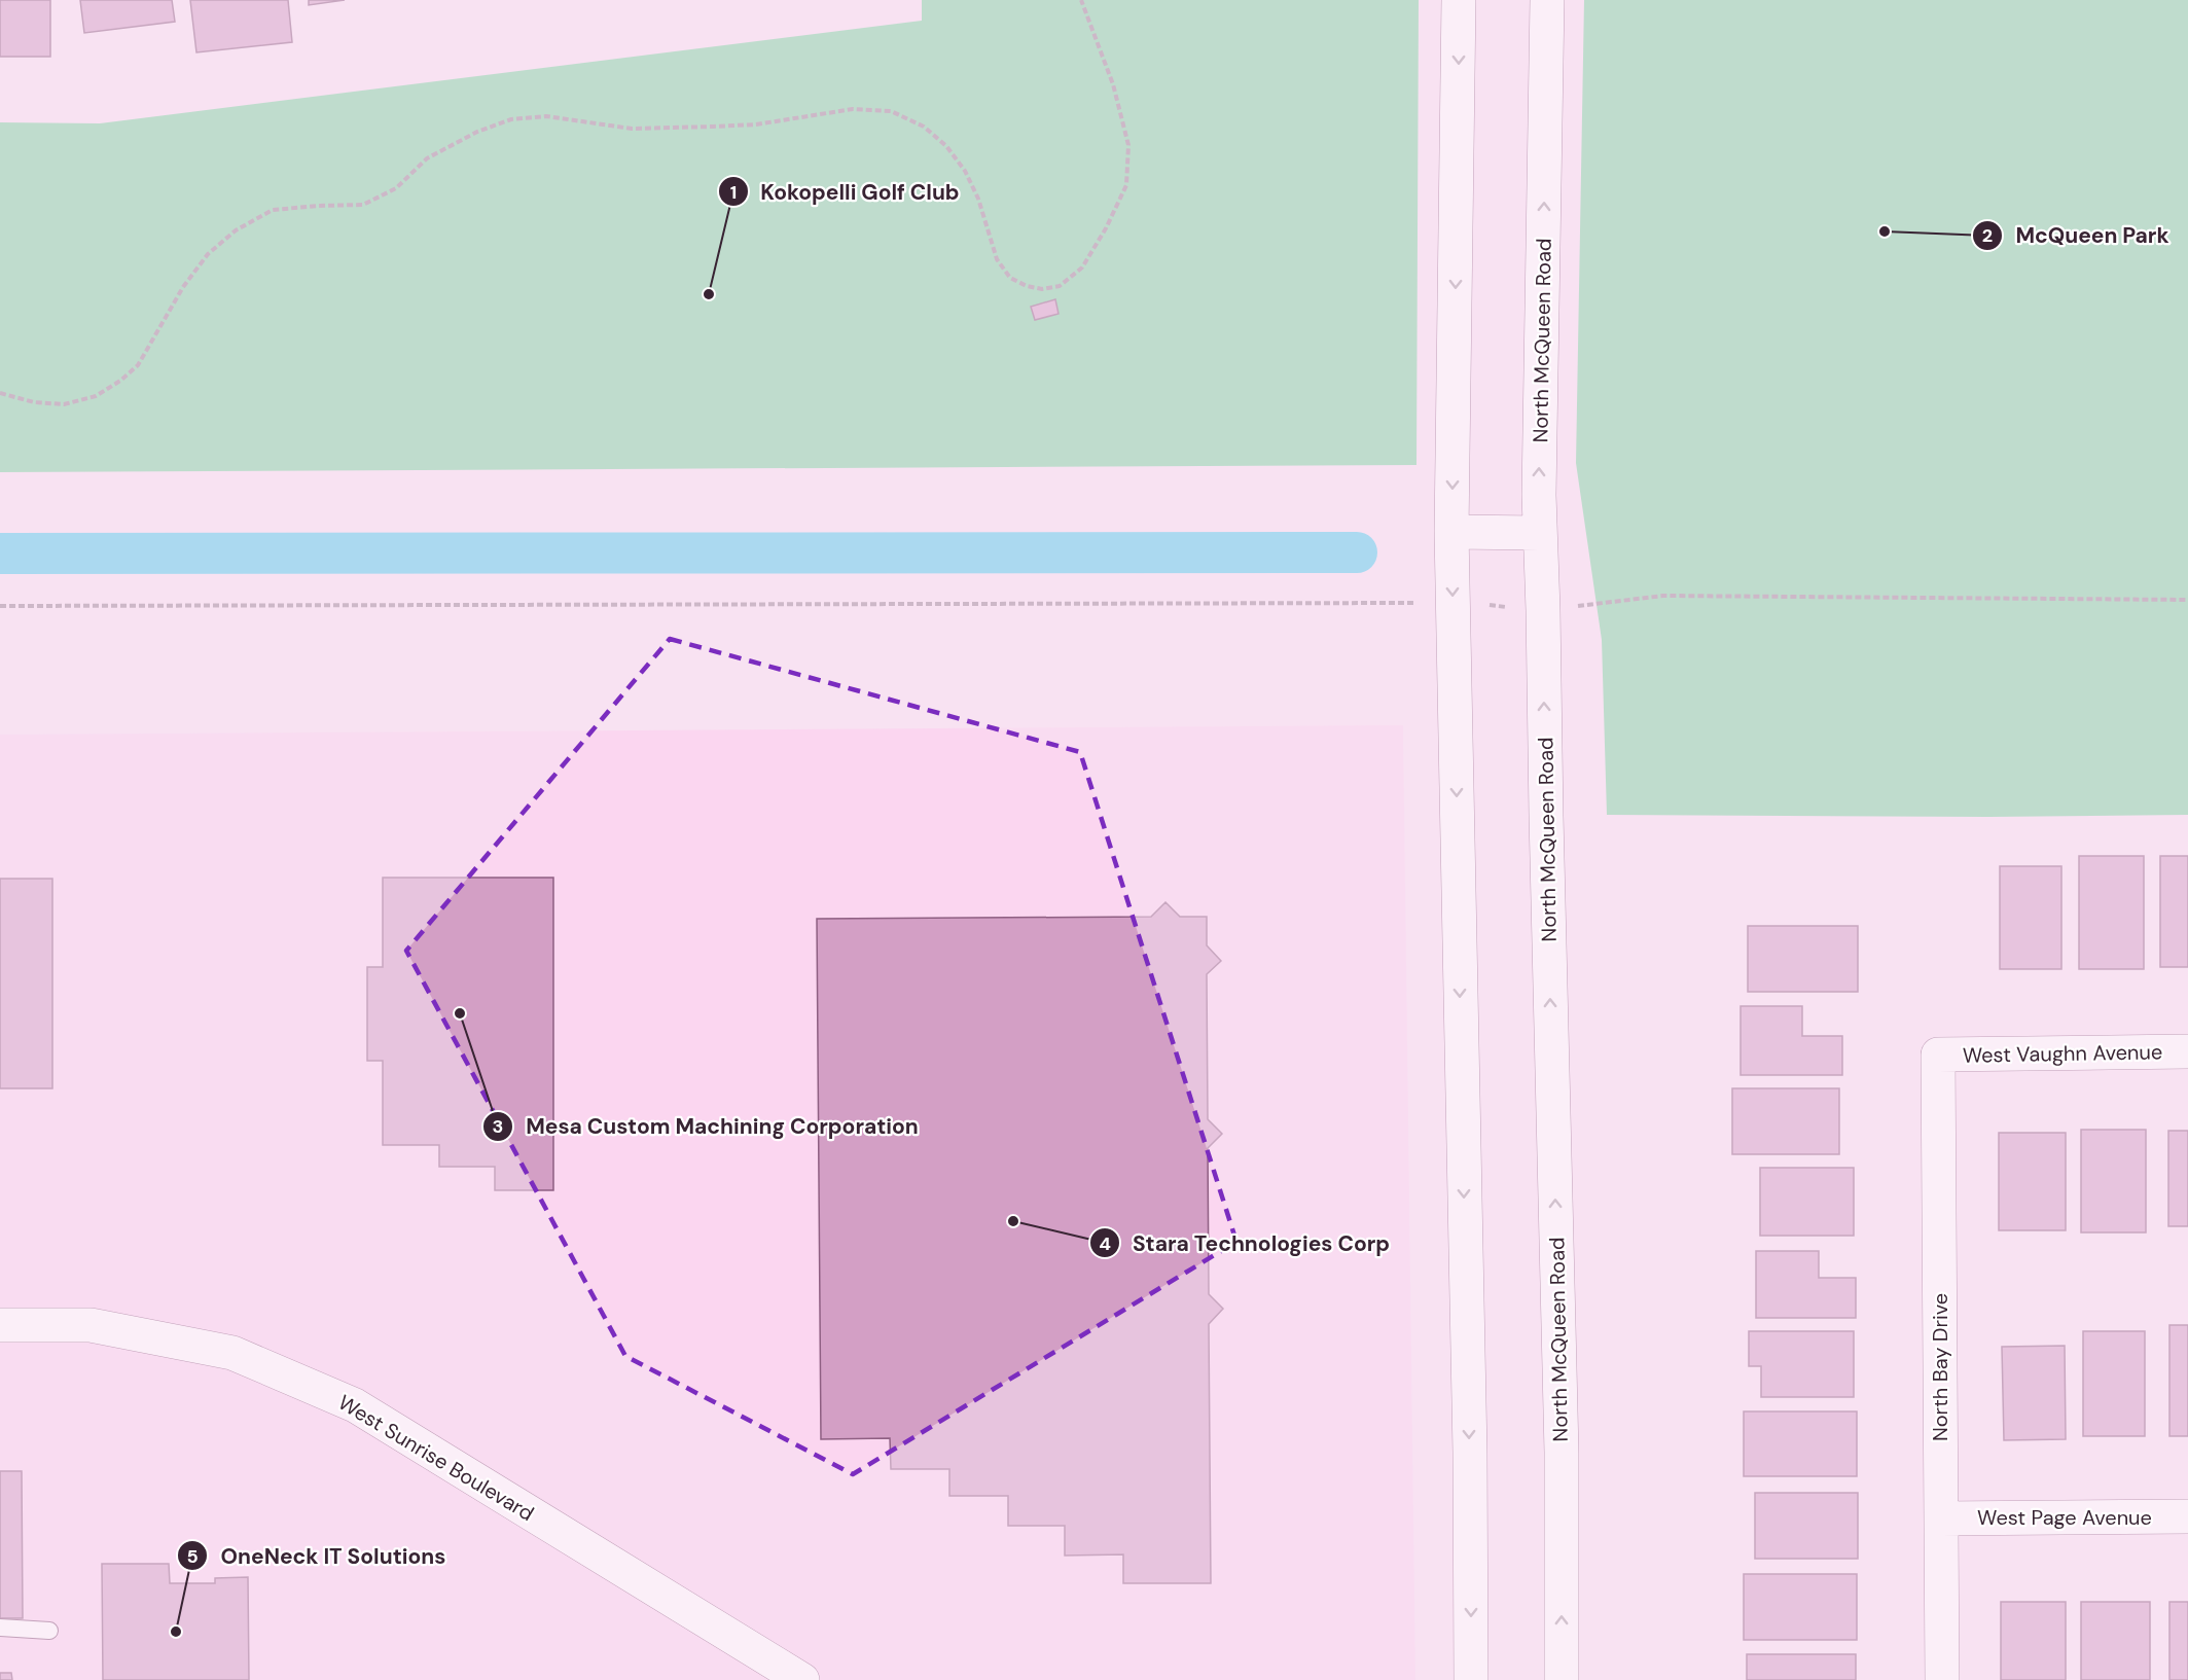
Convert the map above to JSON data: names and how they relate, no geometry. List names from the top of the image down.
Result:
{
  "streets": {
    "main road": [
      "North McQueen Road",
      "West Vaughn Avenue",
      "North Bay Drive",
      "West Sunrise Boulevard",
      "West Page Avenue"
    ]
  },
  "crossings": [
    ["West Vaughn Avenue", "North Bay Drive"],
    ["North Bay Drive", "West Page Avenue"]
  ],
  "places": [
    "McQueen Park",
    "Kokopelli Golf Club",
    "Mesa Custom Machining Corporation",
    "Stara Technologies Corp",
    "OneNeck IT Solutions"
  ]
}
